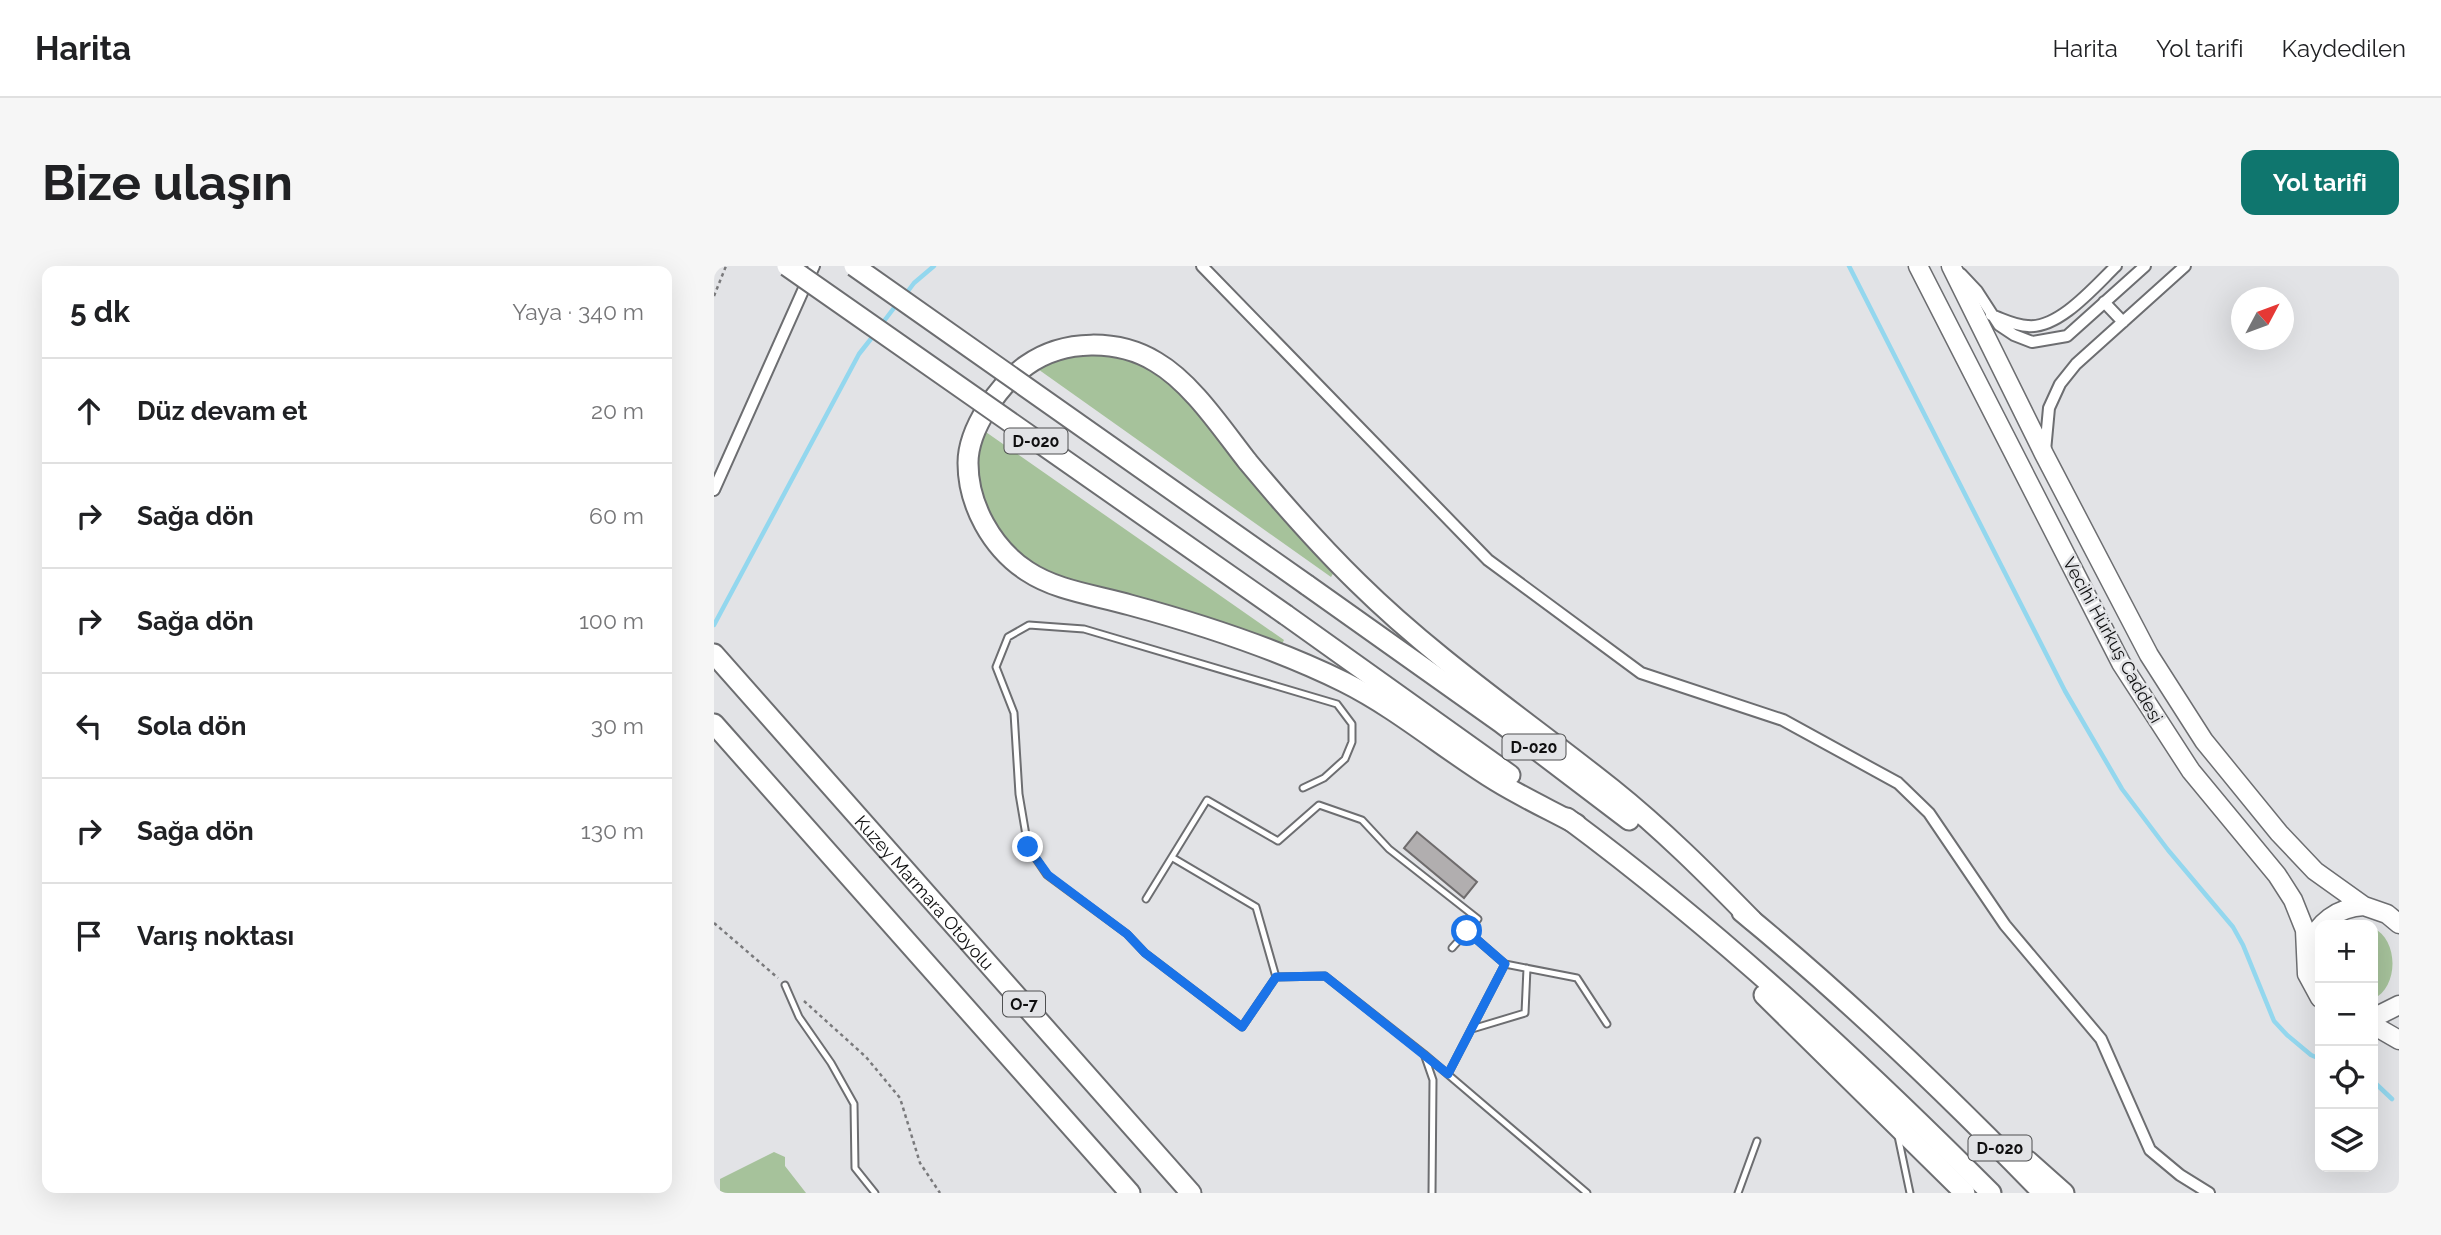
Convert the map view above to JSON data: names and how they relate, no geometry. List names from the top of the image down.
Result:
{
  "streets": {
    "highway": ["D-020", "Kuzey Marmara Otoyolu", "O-7"],
    "main road": ["Vecihi Hürkuş Caddesi"]
  },
  "north": "top right",
  "page": {
    "header": "Harita",
    "nav": ["Harita", "Yol tarifi", "Kaydedilen"],
    "buttons": "Yol tarifi",
    "title": "Bize ulaşın",
    "heading": ["5 dk", "Yaya · 340 m"],
    "list": [
      ["Düz devam et", "20 m"],
      ["Sağa dön", "60 m"],
      ["Sağa dön", "100 m"],
      ["Sola dön", "30 m"],
      ["Sağa dön", "130 m"],
      "Varış noktası"
    ],
    "map_buttons": ["+", "−"]
  }
}
